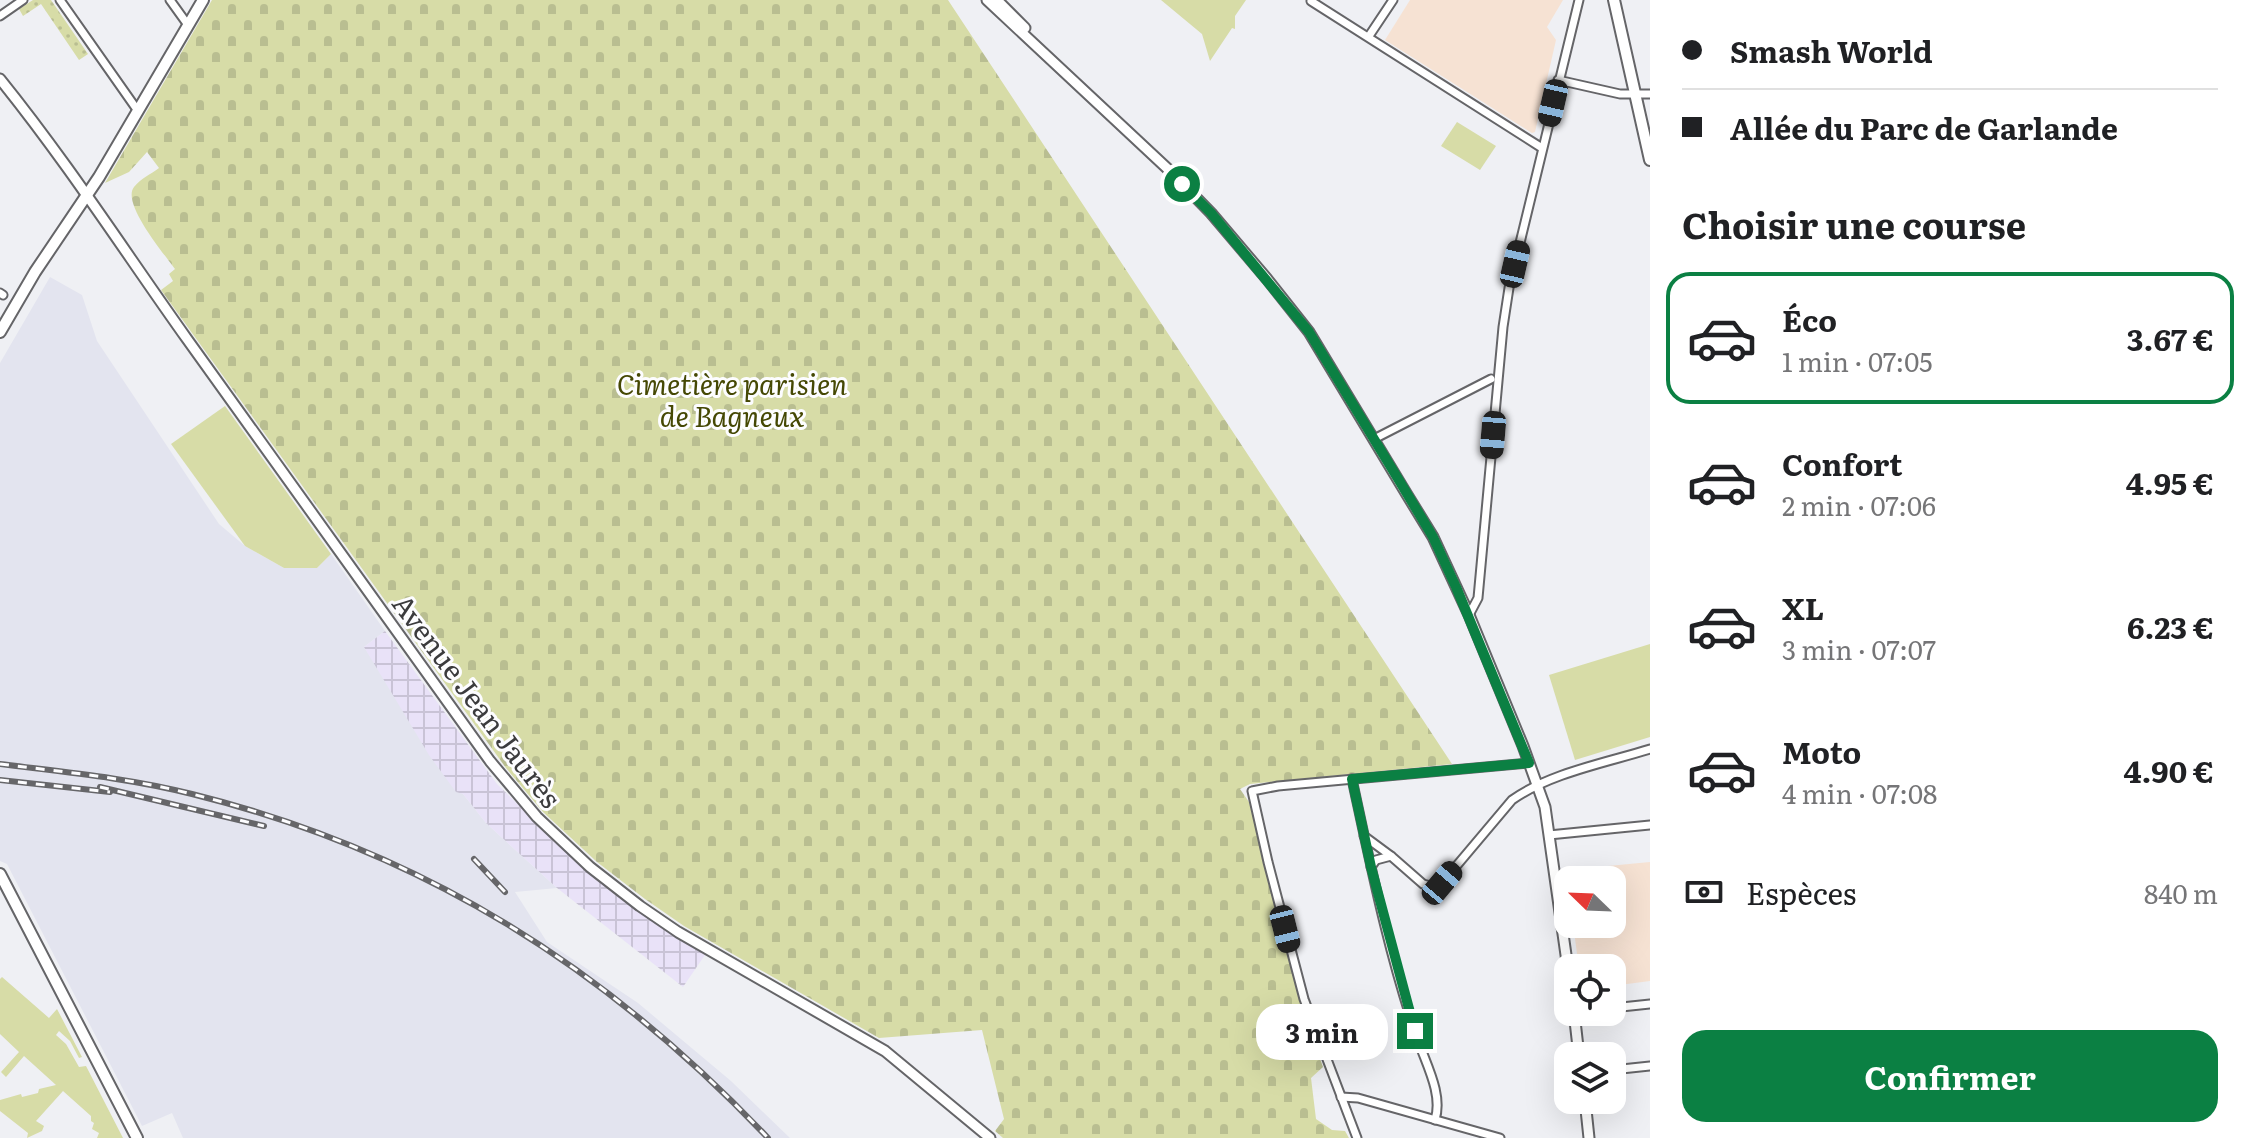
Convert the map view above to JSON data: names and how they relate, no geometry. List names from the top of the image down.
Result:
{
  "streets": {
    "street": ["Avenue Jean Jaurès"]
  },
  "parks": ["Cimetière parisien de Bagneux"],
  "north": "top left",
  "page": {
    "banner": ["Smash World", "Allée du Parc de Garlande"],
    "heading": "Choisir une course",
    "list": [
      {
        "name": "Éco",
        "note": "1 min · 07:05",
        "value": "3.67 €"
      },
      {
        "name": "Confort",
        "note": "2 min · 07:06",
        "value": "4.95 €"
      },
      {
        "name": "XL",
        "note": "3 min · 07:07",
        "value": "6.23 €"
      },
      {
        "name": "Moto",
        "note": "4 min · 07:08",
        "value": "4.90 €"
      }
    ],
    "pay": ["Espèces", "840 m"],
    "bubble": "3 min",
    "buttons": "Confirmer"
  }
}
